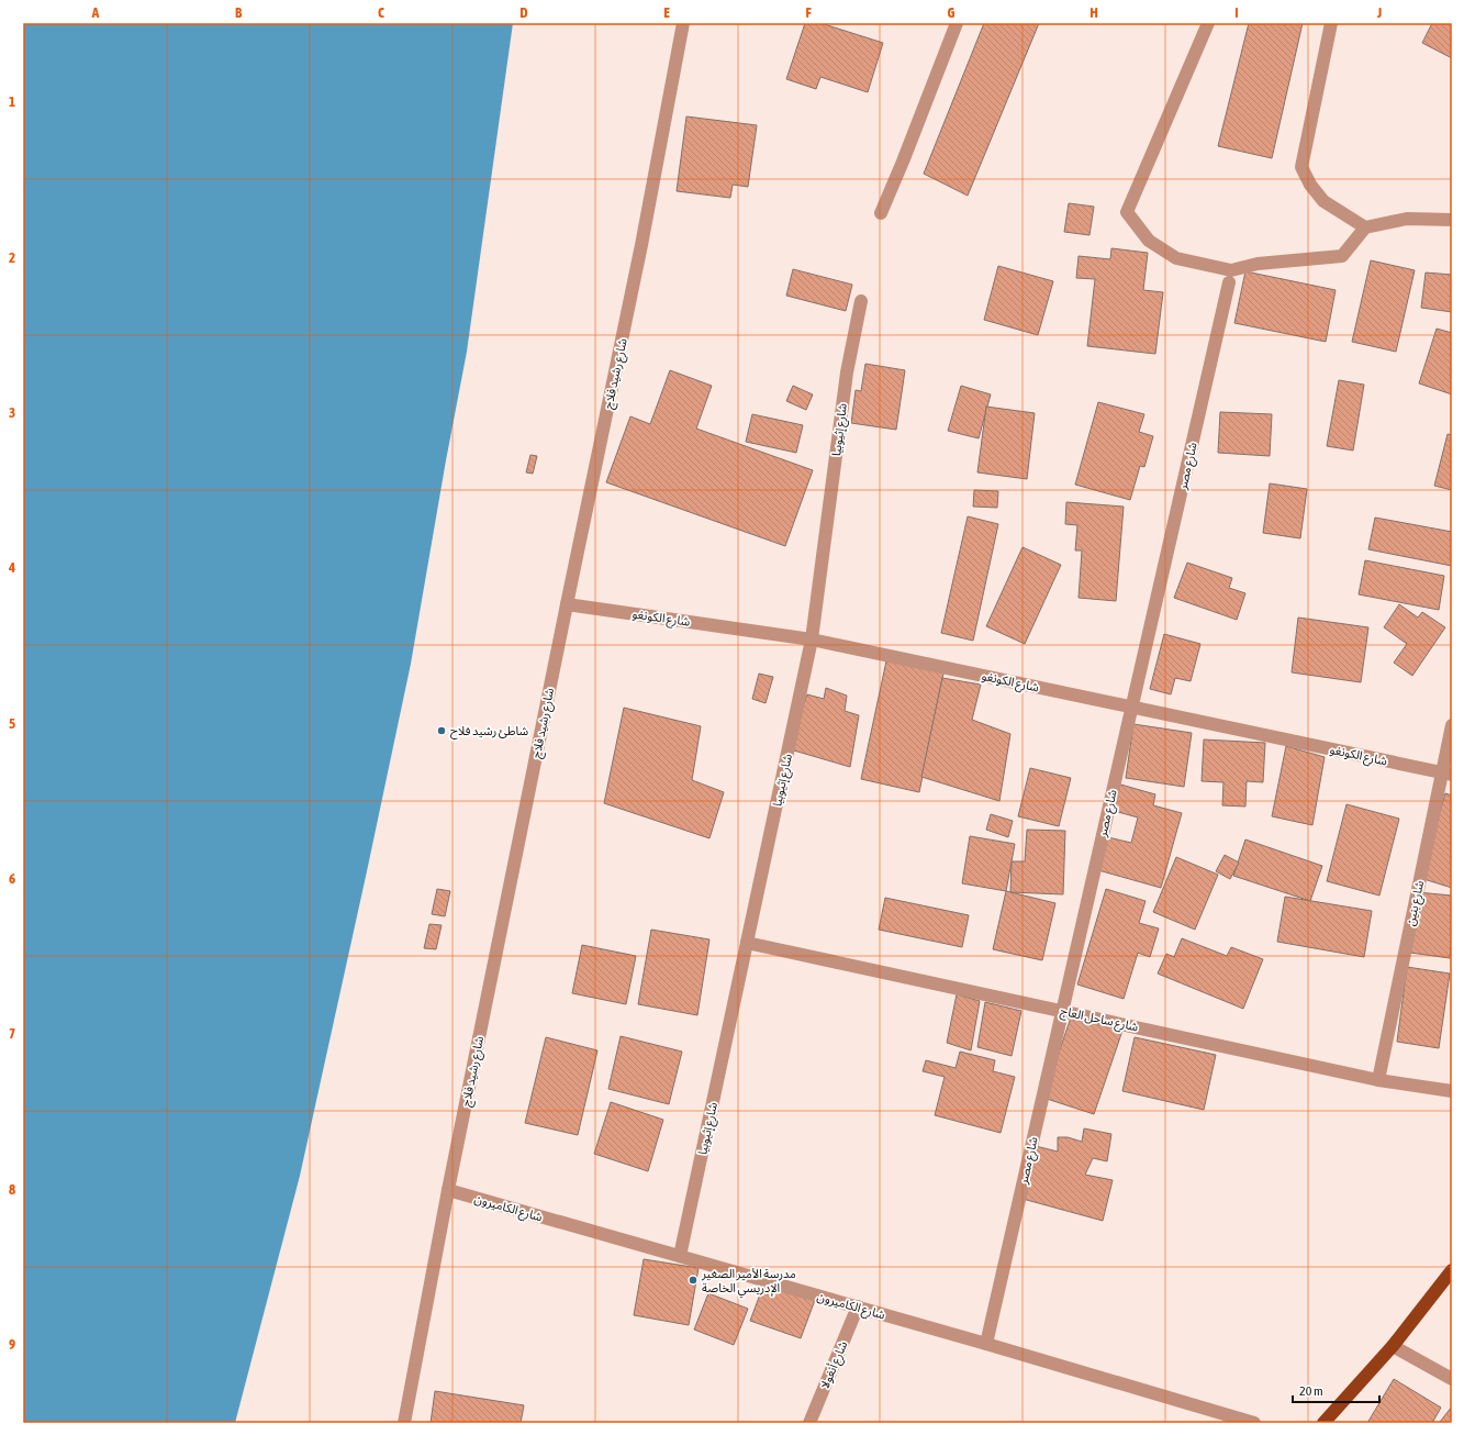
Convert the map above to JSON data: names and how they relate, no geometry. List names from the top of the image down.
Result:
{
  "streets": {
    "street": [
      "شارع رشيد فلاح",
      "شارع إثيوبيا",
      "شارع مصر",
      "شارع الكونغو",
      "شارع بنين",
      "شارع ساحل العاج",
      "شارع الكاميرون",
      "شارع أنغولا"
    ]
  },
  "crossings": [
    ["شارع رشيد فلاح", "شارع الكونغو"],
    ["شارع رشيد فلاح", "شارع الكاميرون"],
    ["شارع إثيوبيا", "شارع الكونغو"],
    ["شارع إثيوبيا", "شارع ساحل العاج"],
    ["شارع إثيوبيا", "شارع الكاميرون"],
    ["شارع مصر", "شارع الكونغو"],
    ["شارع مصر", "شارع ساحل العاج"],
    ["شارع مصر", "شارع الكاميرون"],
    ["شارع الكونغو", "شارع بنين"],
    ["شارع بنين", "شارع ساحل العاج"],
    ["شارع الكاميرون", "شارع أنغولا"]
  ],
  "places": ["شاطئ رشيد فلاح", "مدرسة الأمير الصغير الإدريسي الخاصة"],
  "scale_bar": "20 m",
  "grid": {
    "columns": [
      "A",
      "B",
      "C",
      "D",
      "E",
      "F",
      "G",
      "H",
      "I",
      "J"
    ],
    "rows": [
      "1",
      "2",
      "3",
      "4",
      "5",
      "6",
      "7",
      "8",
      "9"
    ]
  }
}
